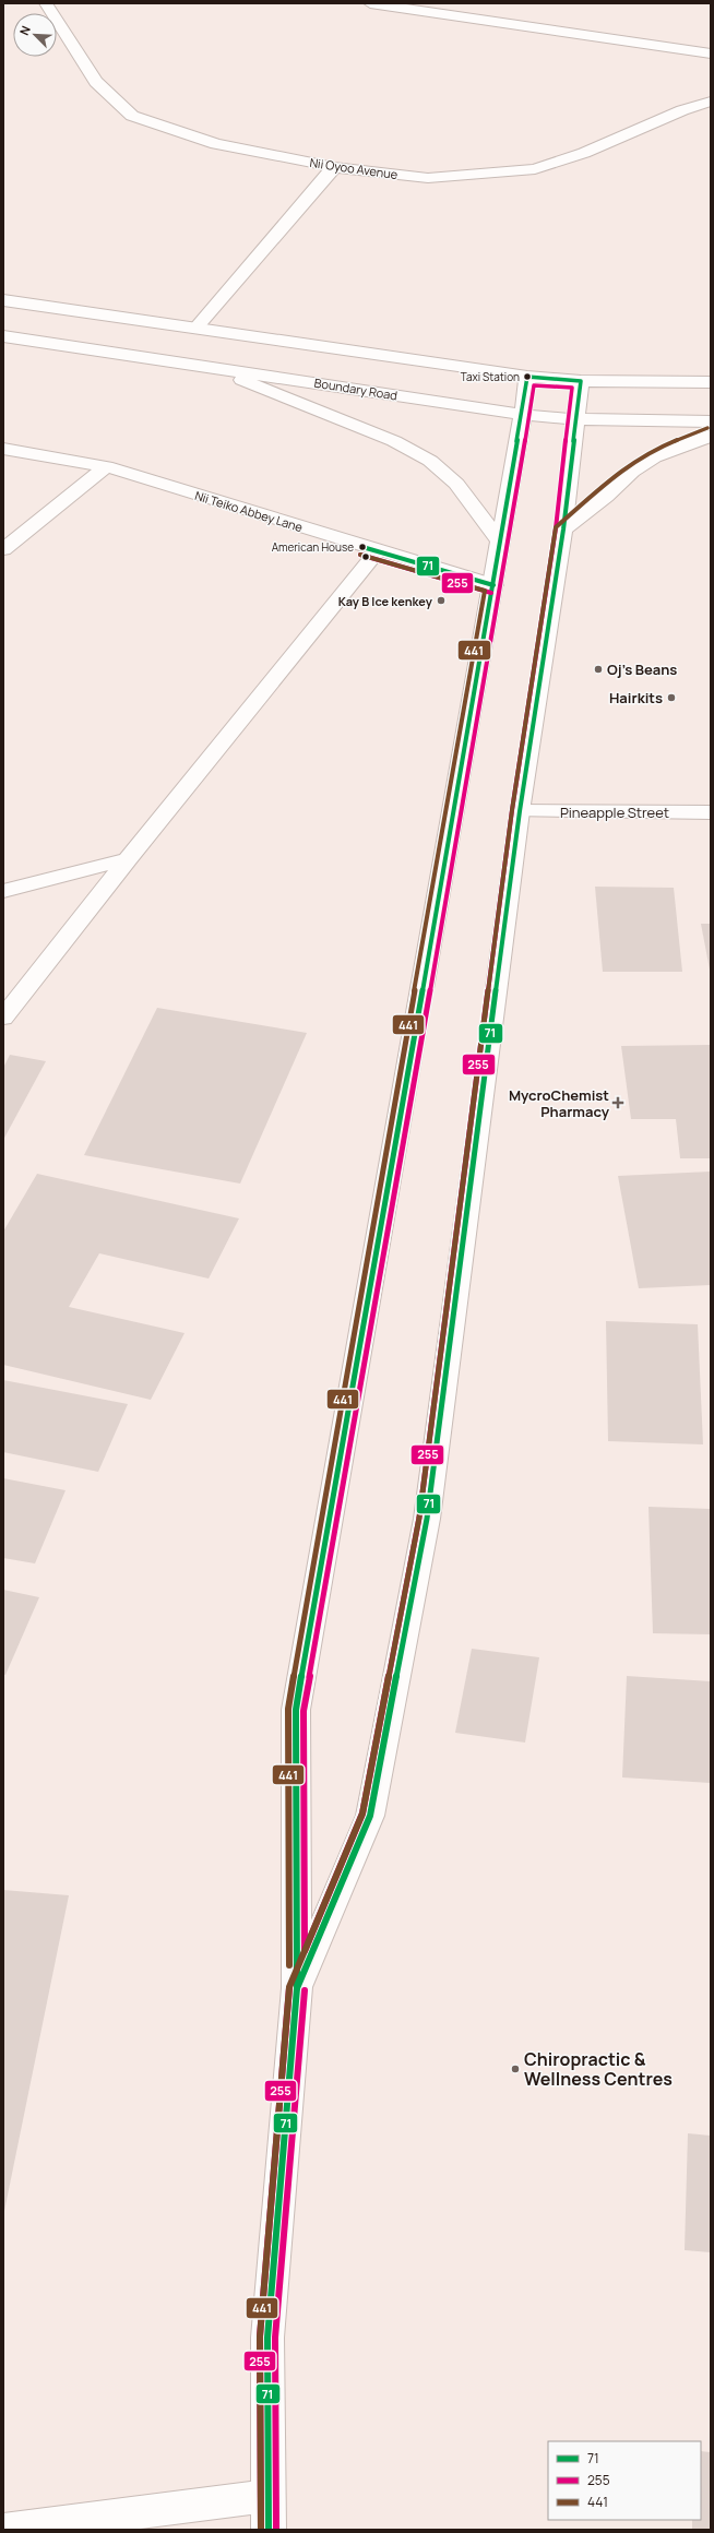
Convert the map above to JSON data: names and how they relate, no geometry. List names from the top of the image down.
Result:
{
  "streets": {
    "main road": [
      "Nii Oyoo Avenue",
      "Boundary Road",
      "Nii Teiko Abbey Lane",
      "Pineapple Street"
    ]
  },
  "places": {
    "other": [
      "Taxi Station",
      "American House",
      "Kay B Ice kenkey",
      "Oj's Beans",
      "Hairkits",
      "Chiropractic & Wellness Centres"
    ],
    "health": ["MycroChemist Pharmacy"]
  },
  "lines": ["transit line 71", "transit line 255", "transit line 441"],
  "legend": ["71", "255", "441"],
  "north": "top left"
}
